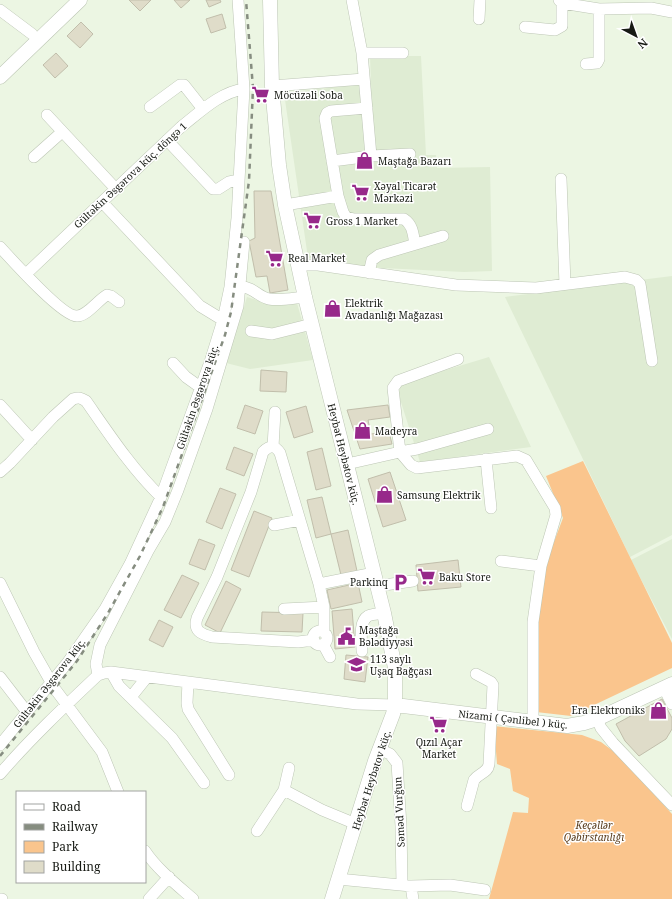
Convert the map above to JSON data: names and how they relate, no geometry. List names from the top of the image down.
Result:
{
  "streets": {
    "main road": ["Heybət Heybətov küç.", "Nizami ( Çənlibel ) küç."],
    "street": ["Gültəkin Əsgərova küç. döngə 1", "Gültəkin Əsgərova küç.", "Səməd Vurğun"]
  },
  "crossings": [
    ["Gültəkin Əsgərova küç. döngə 1", "Gültəkin Əsgərova küç."],
    ["Heybət Heybətov küç.", "Nizami ( Çənlibel ) küç."],
    ["Heybət Heybətov küç.", "Səməd Vurğun"]
  ],
  "parks": ["Keçəllər Qəbirstanlığı"],
  "places": {
    "supermarket": [
      "Möcüzəli Soba",
      "Xəyal Ticarət Mərkəzi",
      "Gross 1 Market",
      "Real Market",
      "Baku Store",
      "Qızıl Açar Market"
    ],
    "shop": [
      "Maştağa Bazarı",
      "Elektrik Avadanlığı Mağazası",
      "Madeyra",
      "Samsung Elektrik",
      "Era Elektroniks"
    ],
    "parking": ["Parkinq"],
    "public building": ["Maştağa Bələdiyyəsi"],
    "school or university": ["113 saylı Uşaq Bağçası"]
  },
  "legend": [
    "Road",
    "Railway",
    "Park",
    "Building"
  ],
  "north": "bottom right"
}
